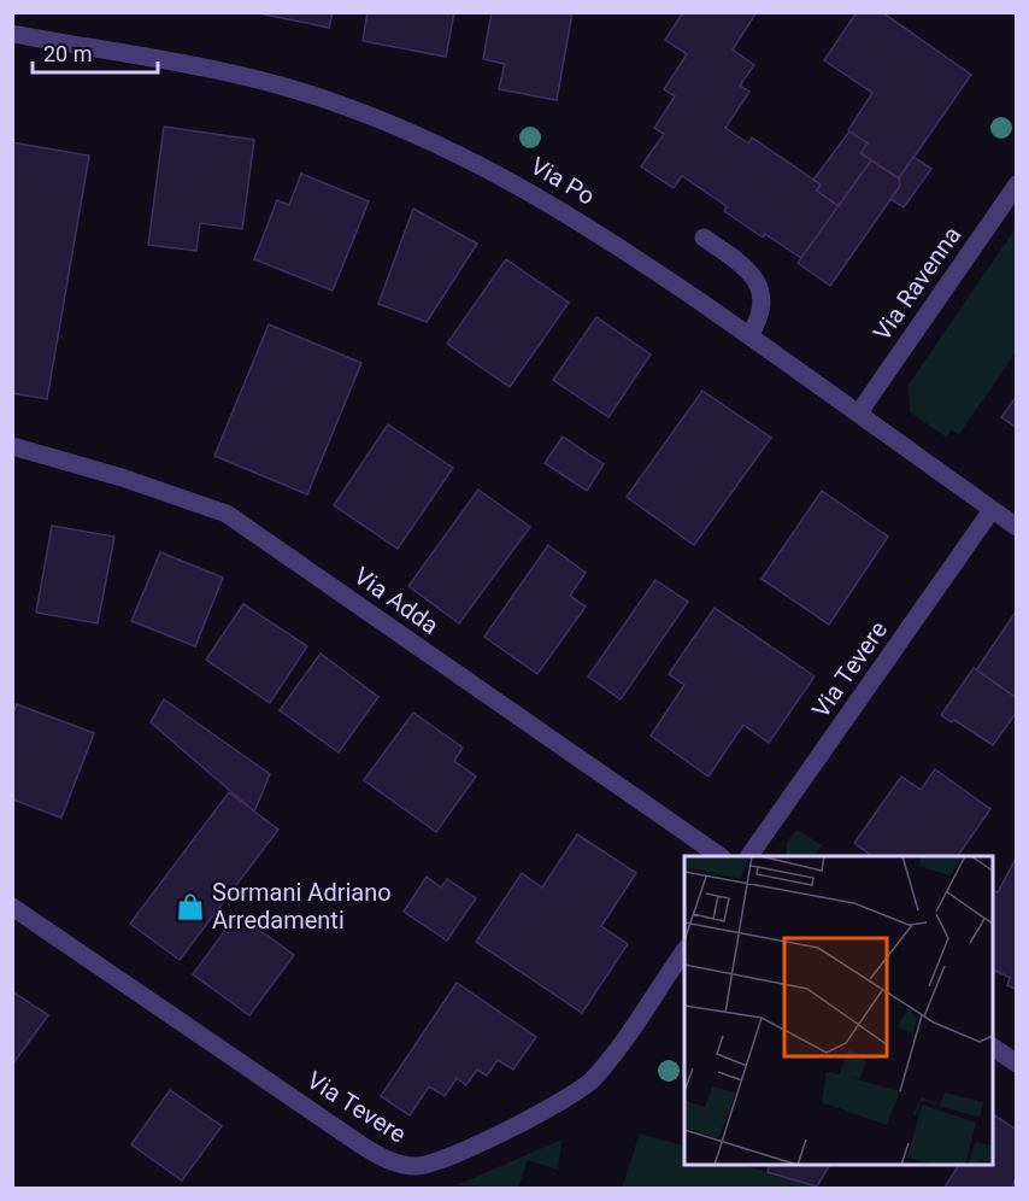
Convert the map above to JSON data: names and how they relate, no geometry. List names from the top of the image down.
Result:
{
  "streets": {
    "street": [
      "Via Po",
      "Via Ravenna",
      "Via Adda",
      "Via Tevere"
    ]
  },
  "crossings": [
    ["Via Po", "Via Ravenna"],
    ["Via Po", "Via Tevere"]
  ],
  "places": {
    "shop": ["Sormani Adriano Arredamenti"]
  },
  "scale_bar": "20 m"
}
